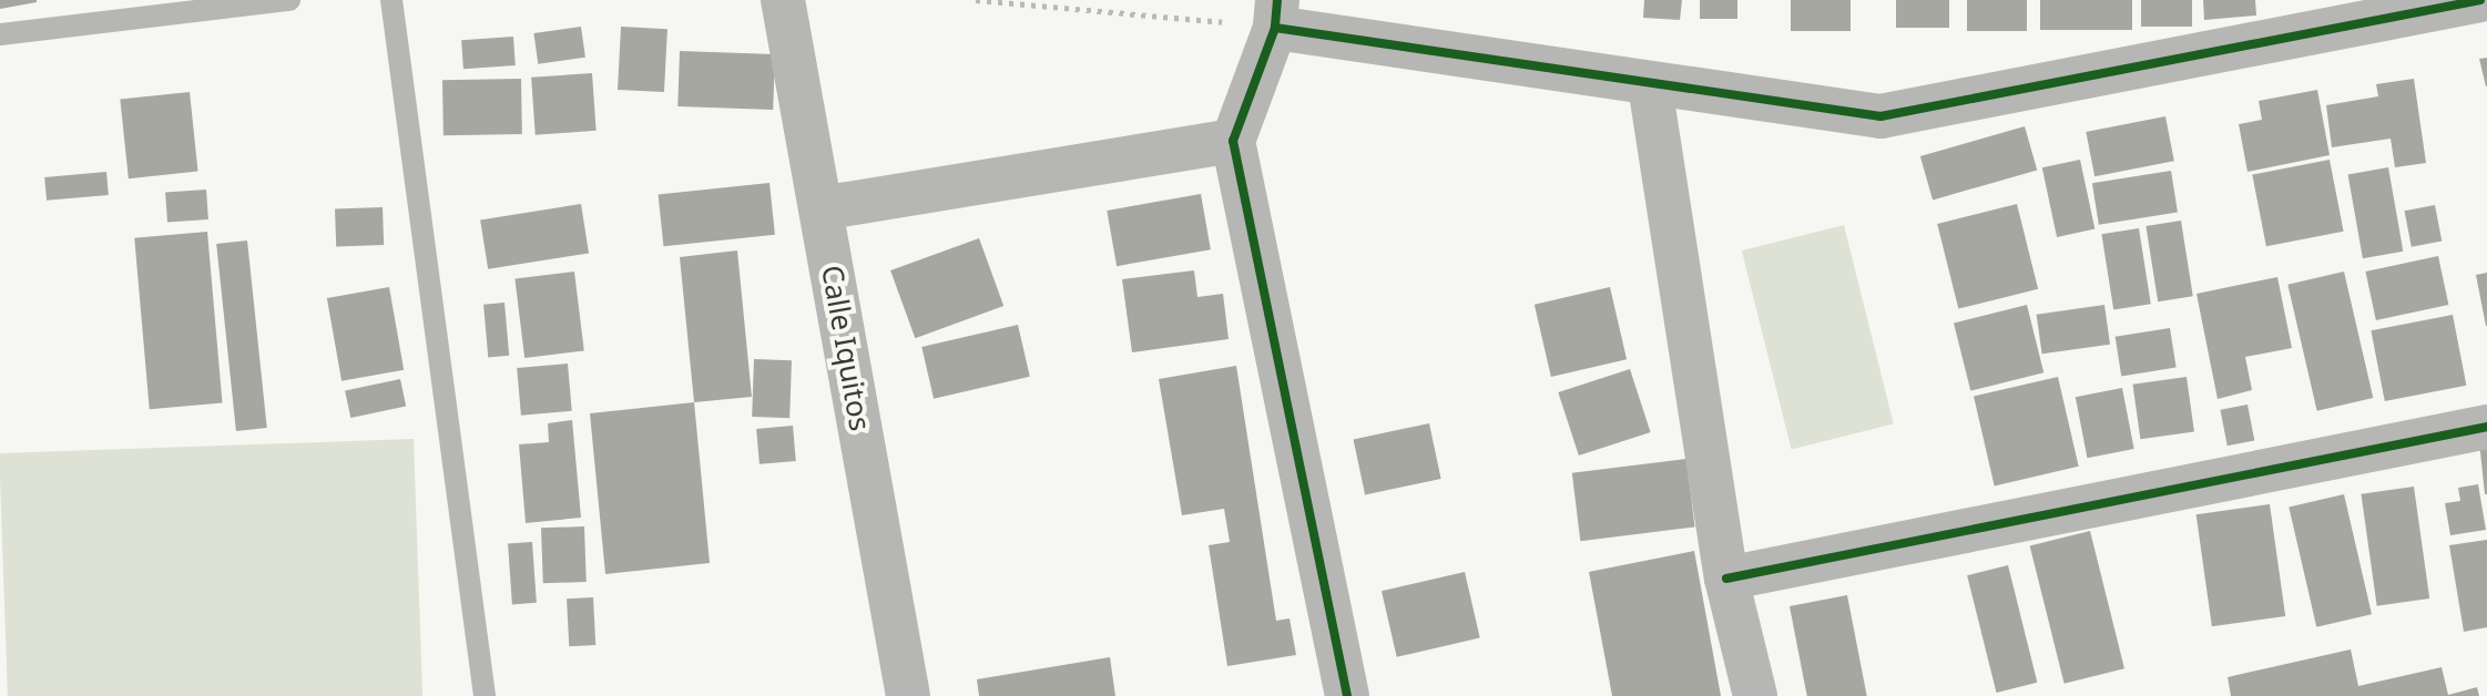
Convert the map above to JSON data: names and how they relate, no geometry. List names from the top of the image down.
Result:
{
  "streets": {
    "street": ["Calle Iquitos"]
  }
}
